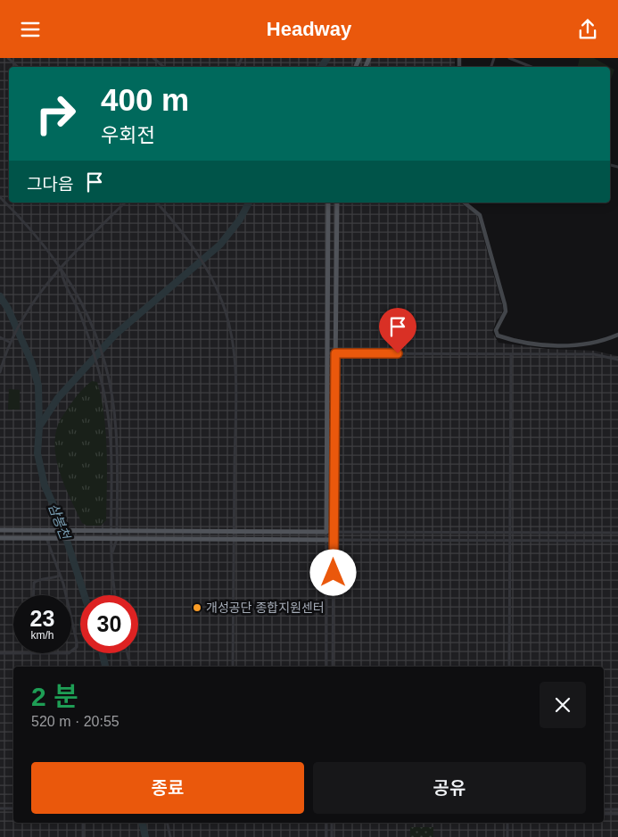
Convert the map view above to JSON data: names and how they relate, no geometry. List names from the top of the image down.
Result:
{
  "water": ["삼봉천"],
  "places": ["개성공단 종합지원센터"],
  "page": {
    "header": "Headway",
    "turn": ["400 m", "우회전"],
    "then": "그다음",
    "speed": "23 km/h",
    "limit": "30",
    "heading": ["2 분", "520 m · 20:55"],
    "buttons": ["종료", "공유"]
  }
}
